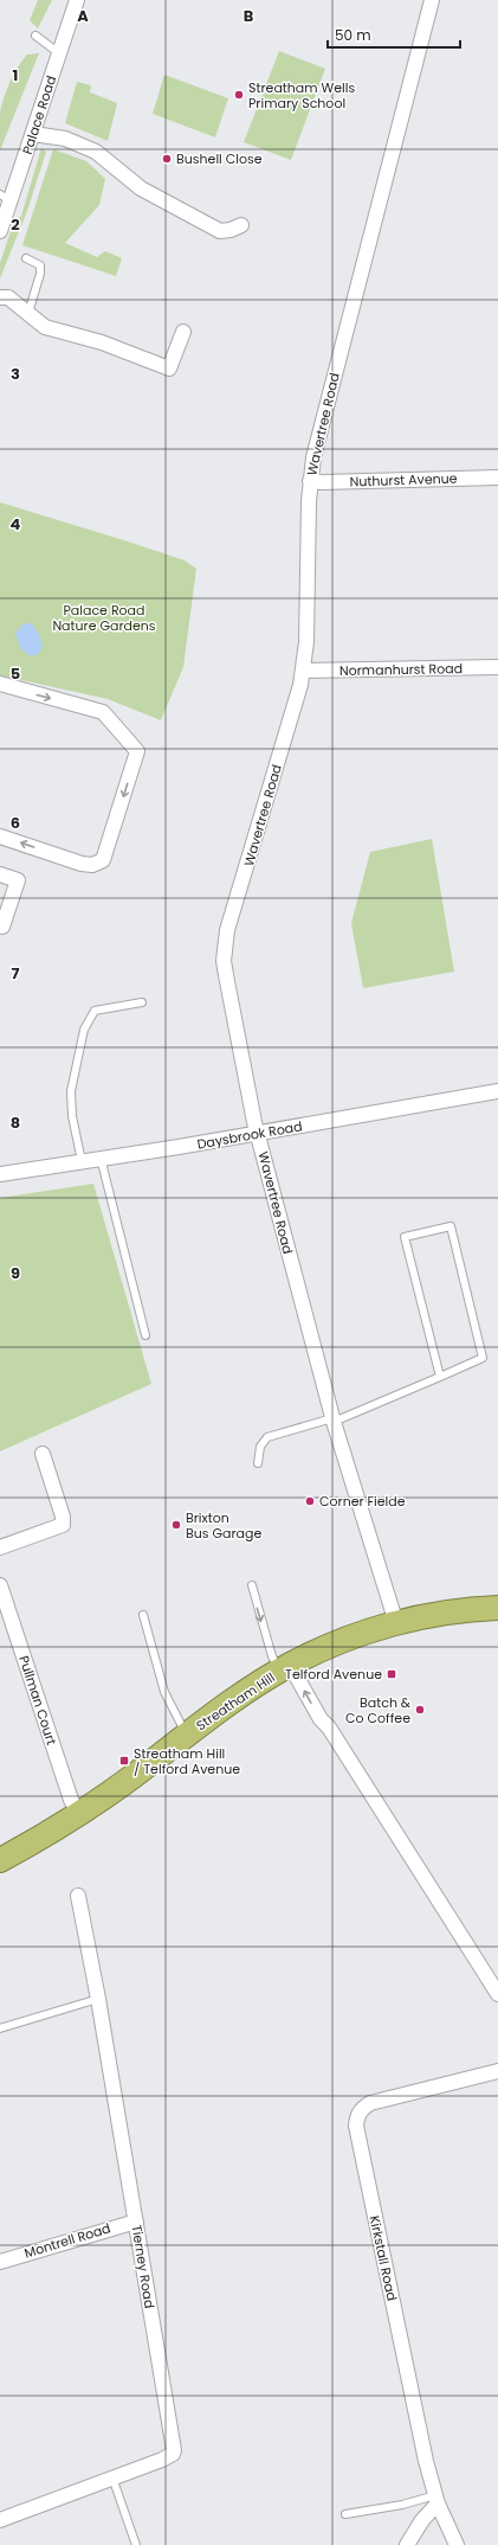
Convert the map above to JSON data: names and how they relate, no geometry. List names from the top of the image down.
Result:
{
  "streets": {
    "highway": ["Streatham Hill"],
    "street": [
      "Palace Road",
      "Wavertree Road",
      "Nuthurst Avenue",
      "Normanhurst Road",
      "Daysbrook Road",
      "Pullman Court",
      "Montrell Road",
      "Kirkstall Road",
      "Tierney Road"
    ]
  },
  "crossings": [
    ["Wavertree Road", "Nuthurst Avenue"],
    ["Wavertree Road", "Normanhurst Road"],
    ["Wavertree Road", "Daysbrook Road"],
    ["Wavertree Road", "Streatham Hill"],
    ["Pullman Court", "Streatham Hill"],
    ["Montrell Road", "Tierney Road"]
  ],
  "parks": ["Palace Road Nature Gardens"],
  "places": {
    "other": [
      "Streatham Wells Primary School",
      "Bushell Close",
      "Corner Fielde",
      "Brixton Bus Garage",
      "Batch & Co Coffee"
    ],
    "transit": ["Telford Avenue", "Streatham Hill / Telford Avenue"]
  },
  "scale_bar": "50 m",
  "grid": {
    "columns": ["A", "B"],
    "rows": [
      "1",
      "2",
      "3",
      "4",
      "5",
      "6",
      "7",
      "8",
      "9"
    ]
  }
}
